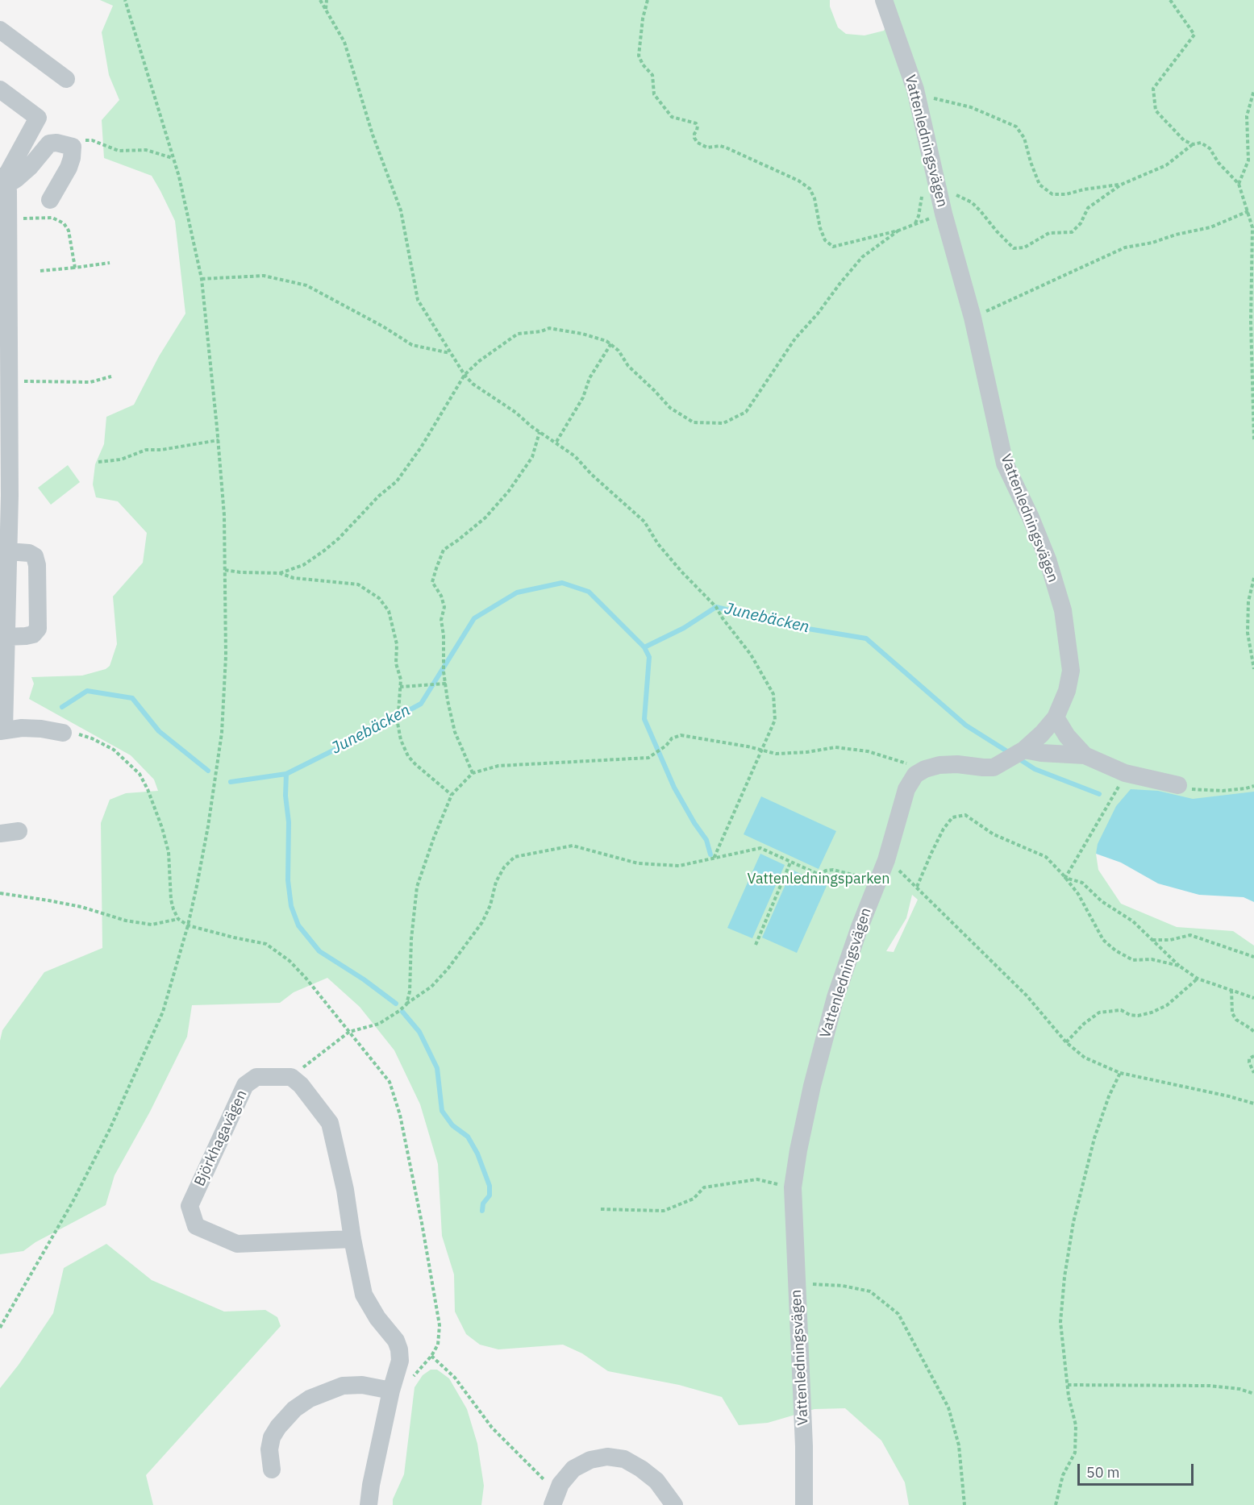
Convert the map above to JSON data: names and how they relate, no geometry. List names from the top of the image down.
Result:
{
  "streets": {
    "street": ["Vattenledningsvägen", "Björkhagavägen"]
  },
  "water": ["Junebäcken"],
  "parks": ["Vattenledningsparken"],
  "scale_bar": "50 m"
}
